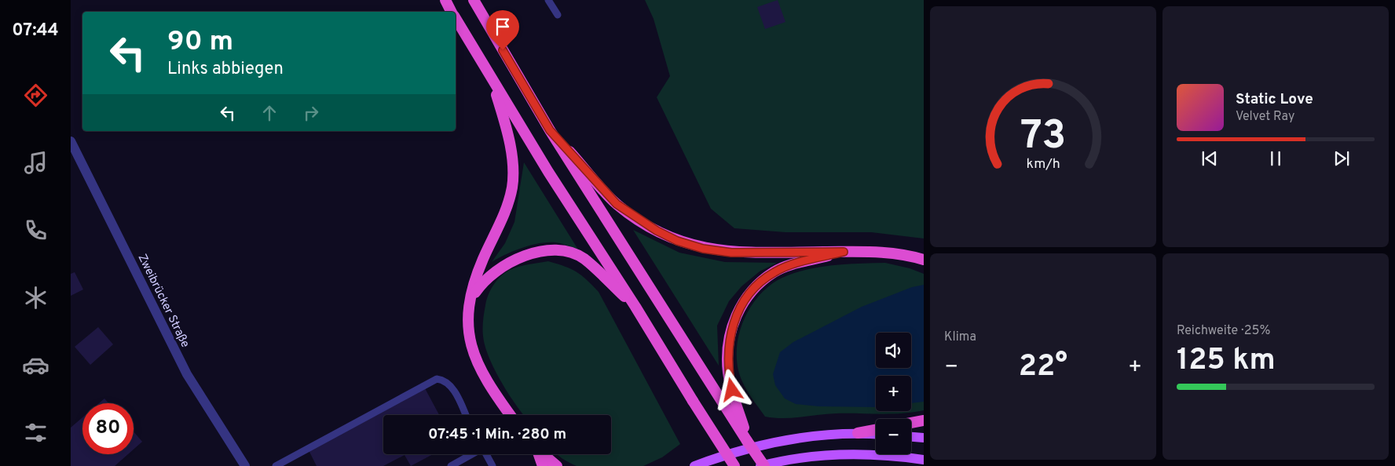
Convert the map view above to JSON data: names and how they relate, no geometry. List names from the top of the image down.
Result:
{
  "streets": {
    "street": ["Zweibrücker Straße"]
  },
  "page": {
    "tabs": "07:44",
    "turn": ["90 m", "Links abbiegen"],
    "song": ["Static Love", "Velvet Ray"],
    "tile": [
      "Klima",
      ["Reichweite · 25%", "125 km"]
    ],
    "map_buttons": ["+", "−"],
    "heat": ["−", "22°", "+"],
    "limit": "80",
    "trip": "07:45 · 1 Min. · 280 m",
    "gauge": ["73", "km/h"]
  }
}
